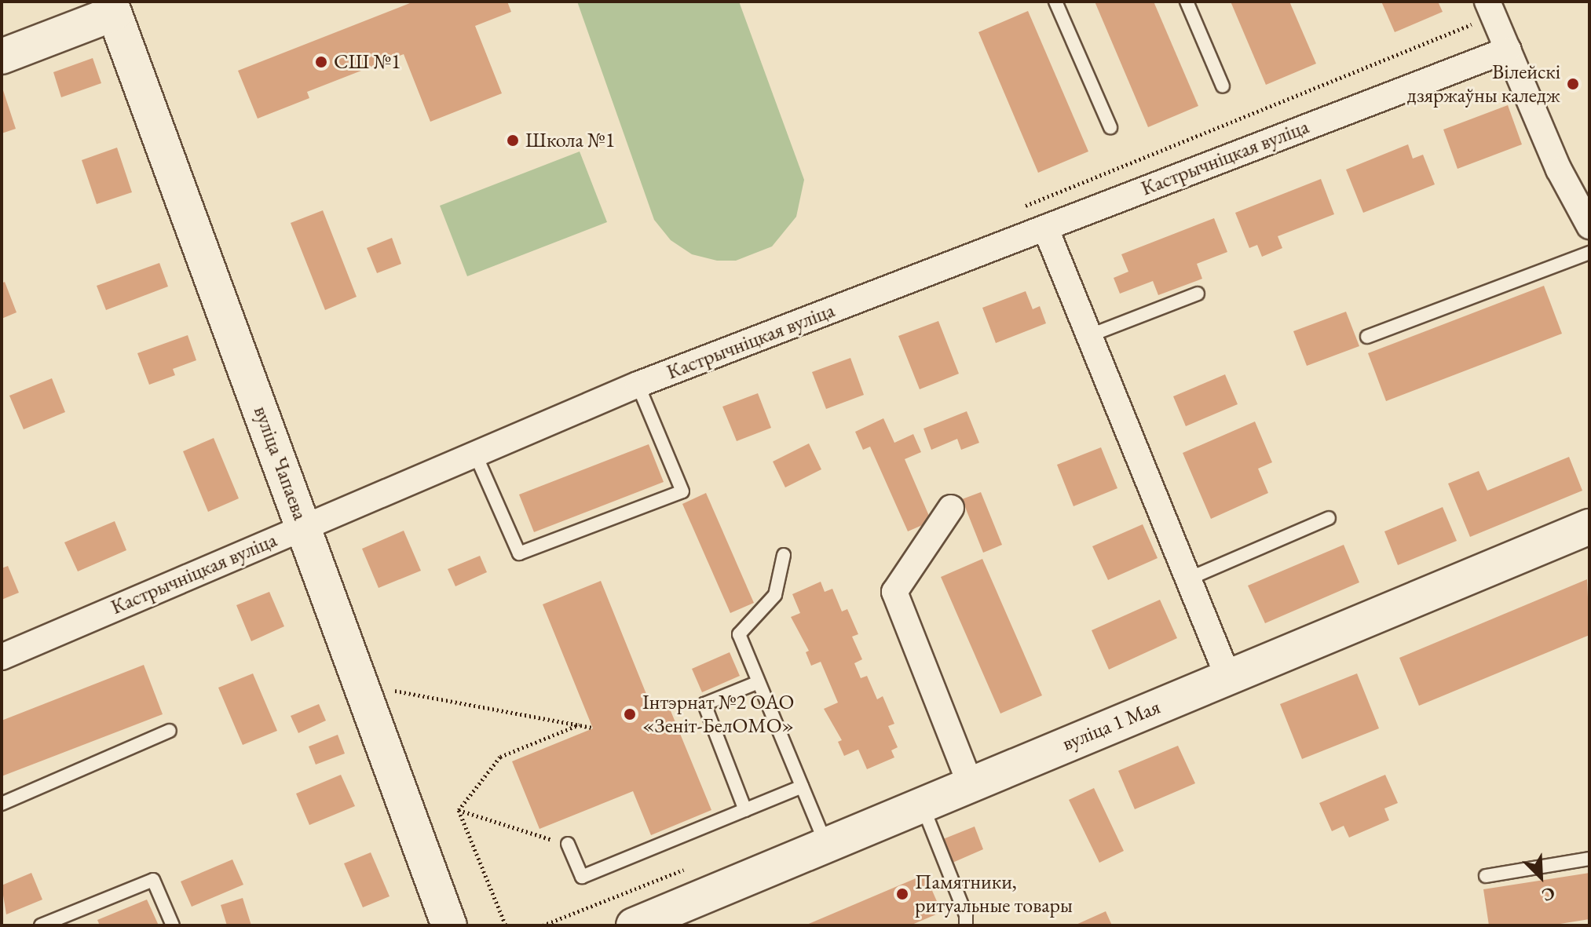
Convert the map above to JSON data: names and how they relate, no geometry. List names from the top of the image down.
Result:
{
  "streets": {
    "main road": ["вуліца Чапаева", "вуліца 1 Мая"],
    "street": ["Кастрычніцкая вуліца"]
  },
  "crossings": [
    ["Кастрычніцкая вуліца", "вуліца Чапаева"]
  ],
  "places": [
    "СШ №1",
    "Вілейскі дзяржаўны каледж",
    "Школа №1",
    "Інтэрнат №2 ОАО «Зеніт-БелОМО»",
    "Памятники, ритуальные товары"
  ],
  "north": "bottom right"
}
